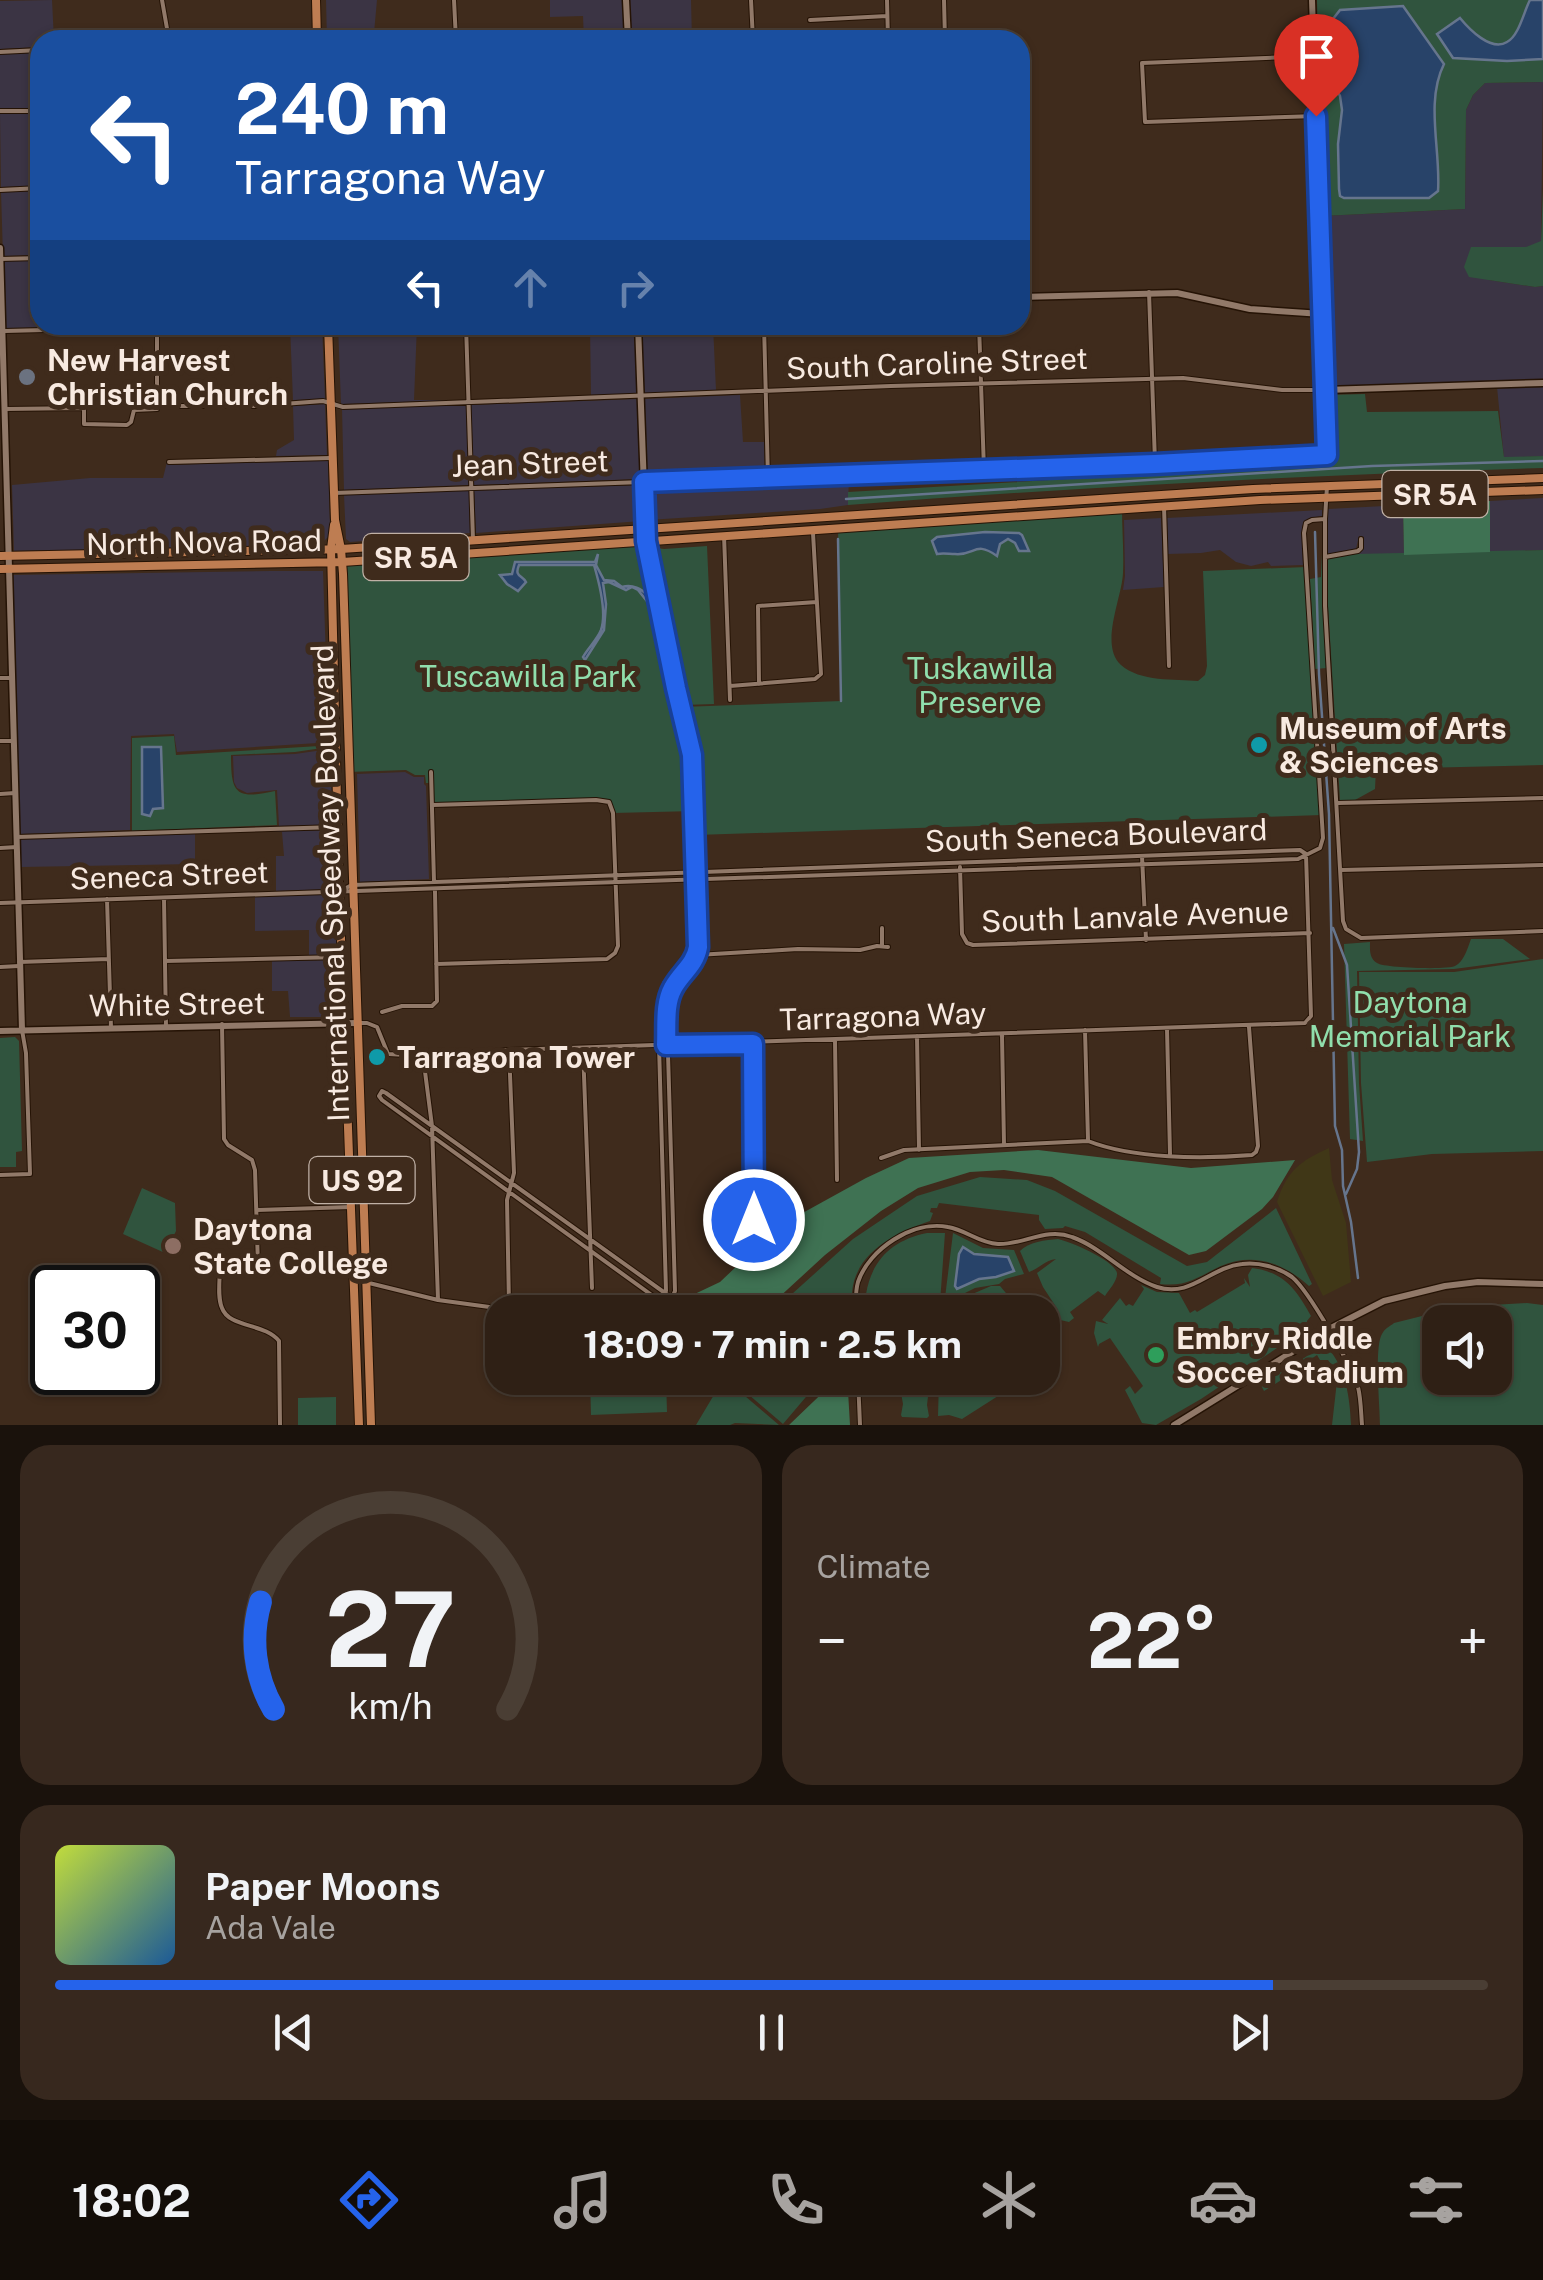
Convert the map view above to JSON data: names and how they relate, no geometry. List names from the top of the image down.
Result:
{
  "streets": {
    "main road": [
      "SR 5A",
      "North Nova Road",
      "International Speedway Boulevard",
      "US 92"
    ],
    "street": [
      "South Caroline Street",
      "Jean Street",
      "South Seneca Boulevard",
      "Seneca Street",
      "South Lanvale Avenue",
      "White Street",
      "Tarragona Way"
    ]
  },
  "crossings": [
    ["South Caroline Street", "Jean Street"],
    ["South Caroline Street", "International Speedway Boulevard"],
    ["Jean Street", "International Speedway Boulevard"],
    ["SR 5A", "North Nova Road"],
    ["North Nova Road", "International Speedway Boulevard"],
    ["South Seneca Boulevard", "Seneca Street"],
    ["South Seneca Boulevard", "International Speedway Boulevard"],
    ["South Seneca Boulevard", "South Lanvale Avenue"],
    ["Seneca Street", "International Speedway Boulevard"],
    ["International Speedway Boulevard", "White Street"],
    ["International Speedway Boulevard", "Tarragona Way"],
    ["South Lanvale Avenue", "Tarragona Way"],
    ["White Street", "Tarragona Way"]
  ],
  "parks": ["Tuskawilla Preserve", "Tuscawilla Park", "Daytona Memorial Park"],
  "places": [
    "New Harvest Christian Church",
    "Museum of Arts & Sciences",
    "Tarragona Tower",
    "Daytona State College",
    "Embry-Riddle Soccer Stadium"
  ],
  "page": {
    "turn": ["240 m", "Tarragona Way"],
    "limit": "30",
    "trip": "18:09 · 7 min · 2.5 km",
    "tile": "Climate",
    "heat": ["−", "22°", "+"],
    "song": ["Paper Moons", "Ada Vale"],
    "tabs": "18:02",
    "gauge": ["27", "km/h"]
  }
}
